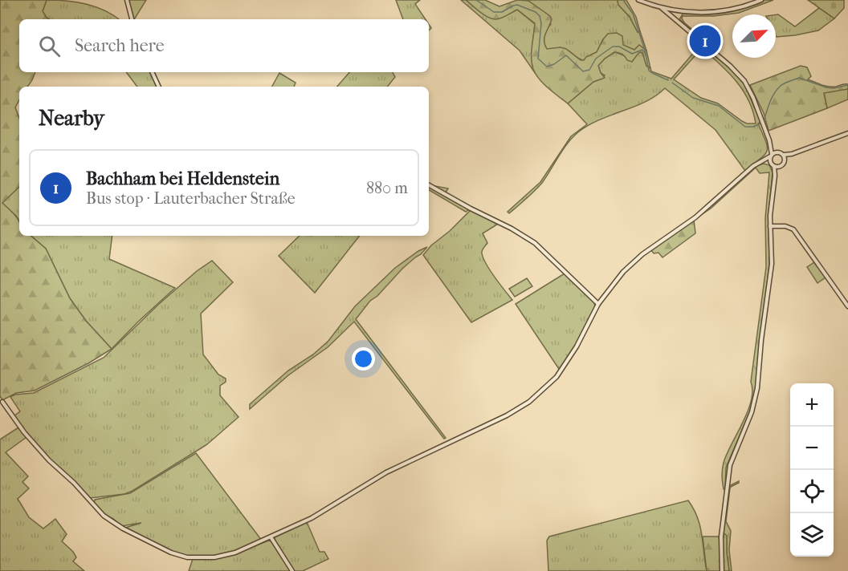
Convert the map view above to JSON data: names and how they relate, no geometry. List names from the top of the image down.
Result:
{
  "north": "top right",
  "page": {
    "search": "Search here",
    "pins": "1",
    "heading": "Nearby",
    "list": [
      {
        "mark": "1",
        "name": "Bachham bei Heldenstein",
        "note": "Bus stop · Lauterbacher Straße",
        "value": "880 m"
      }
    ],
    "map_buttons": ["+", "−"]
  }
}
